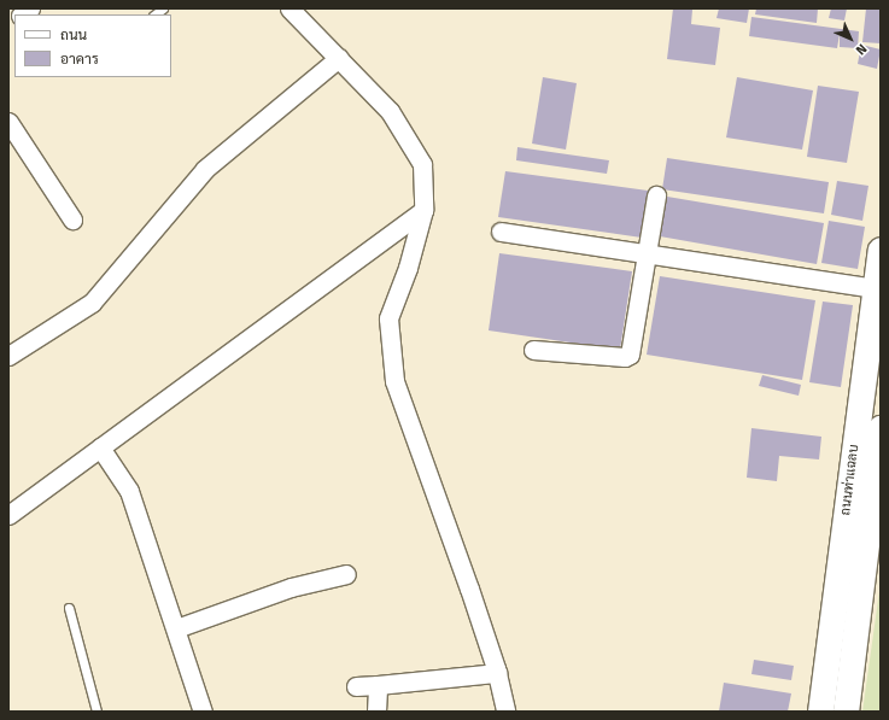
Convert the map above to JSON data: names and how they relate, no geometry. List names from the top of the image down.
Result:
{
  "streets": {
    "main road": ["ถนนท่าแฉลบ"]
  },
  "legend": ["ถนน", "อาคาร"],
  "north": "bottom right"
}
